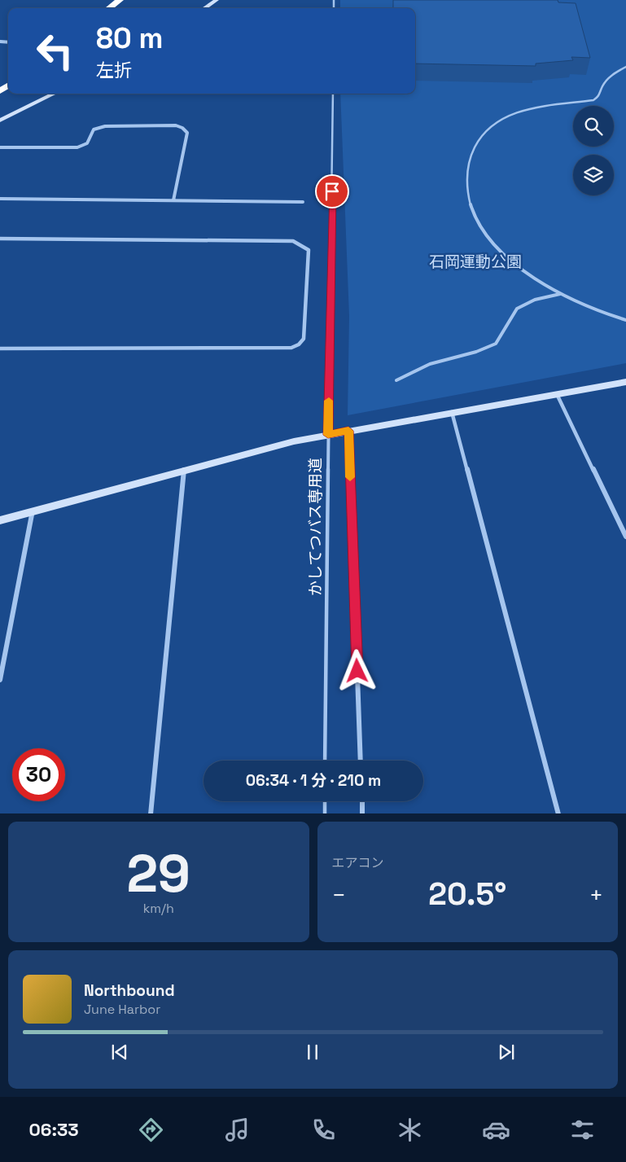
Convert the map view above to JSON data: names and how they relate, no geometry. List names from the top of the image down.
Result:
{
  "streets": {
    "lane": ["かしてつバス専用道"]
  },
  "parks": ["石岡運動公園"],
  "page": {
    "turn": ["80 m", "左折"],
    "limit": "30",
    "trip": "06:34 · 1 分 · 210 m",
    "tile": [
      ["29", "km/h"],
      "エアコン"
    ],
    "heat": ["−", "20.5°", "+"],
    "song": ["Northbound", "June Harbor"],
    "tabs": "06:33"
  }
}
